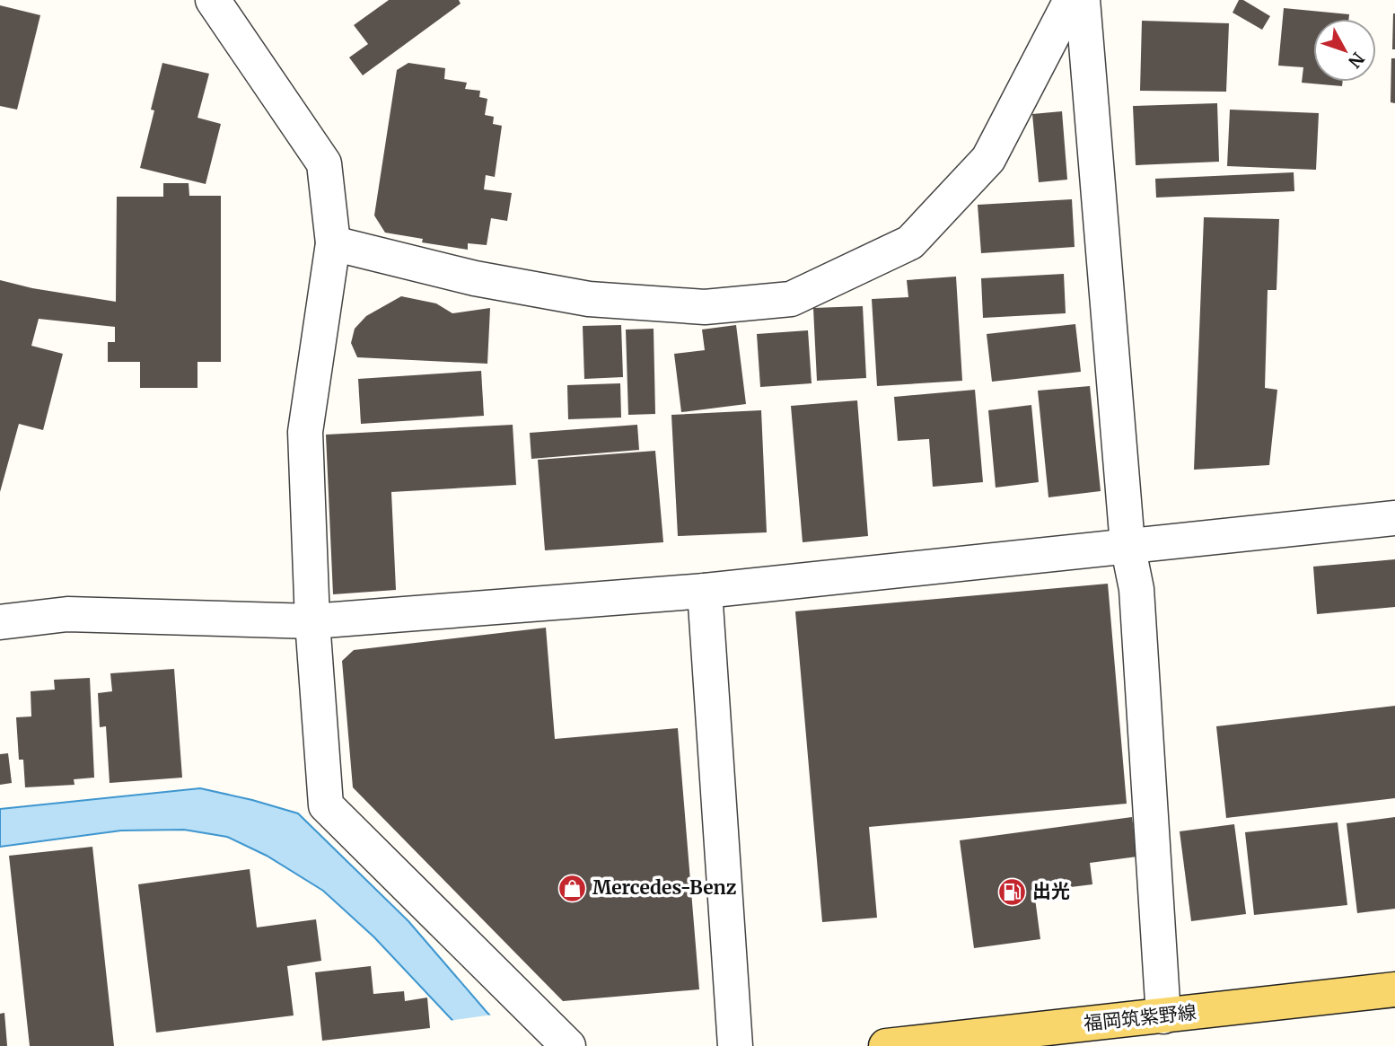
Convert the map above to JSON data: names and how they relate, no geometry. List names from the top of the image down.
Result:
{
  "streets": {
    "main road": ["福岡筑紫野線"]
  },
  "places": {
    "shop": ["Mercedes-Benz"],
    "fuel station": ["出光"]
  },
  "north": "bottom right"
}
